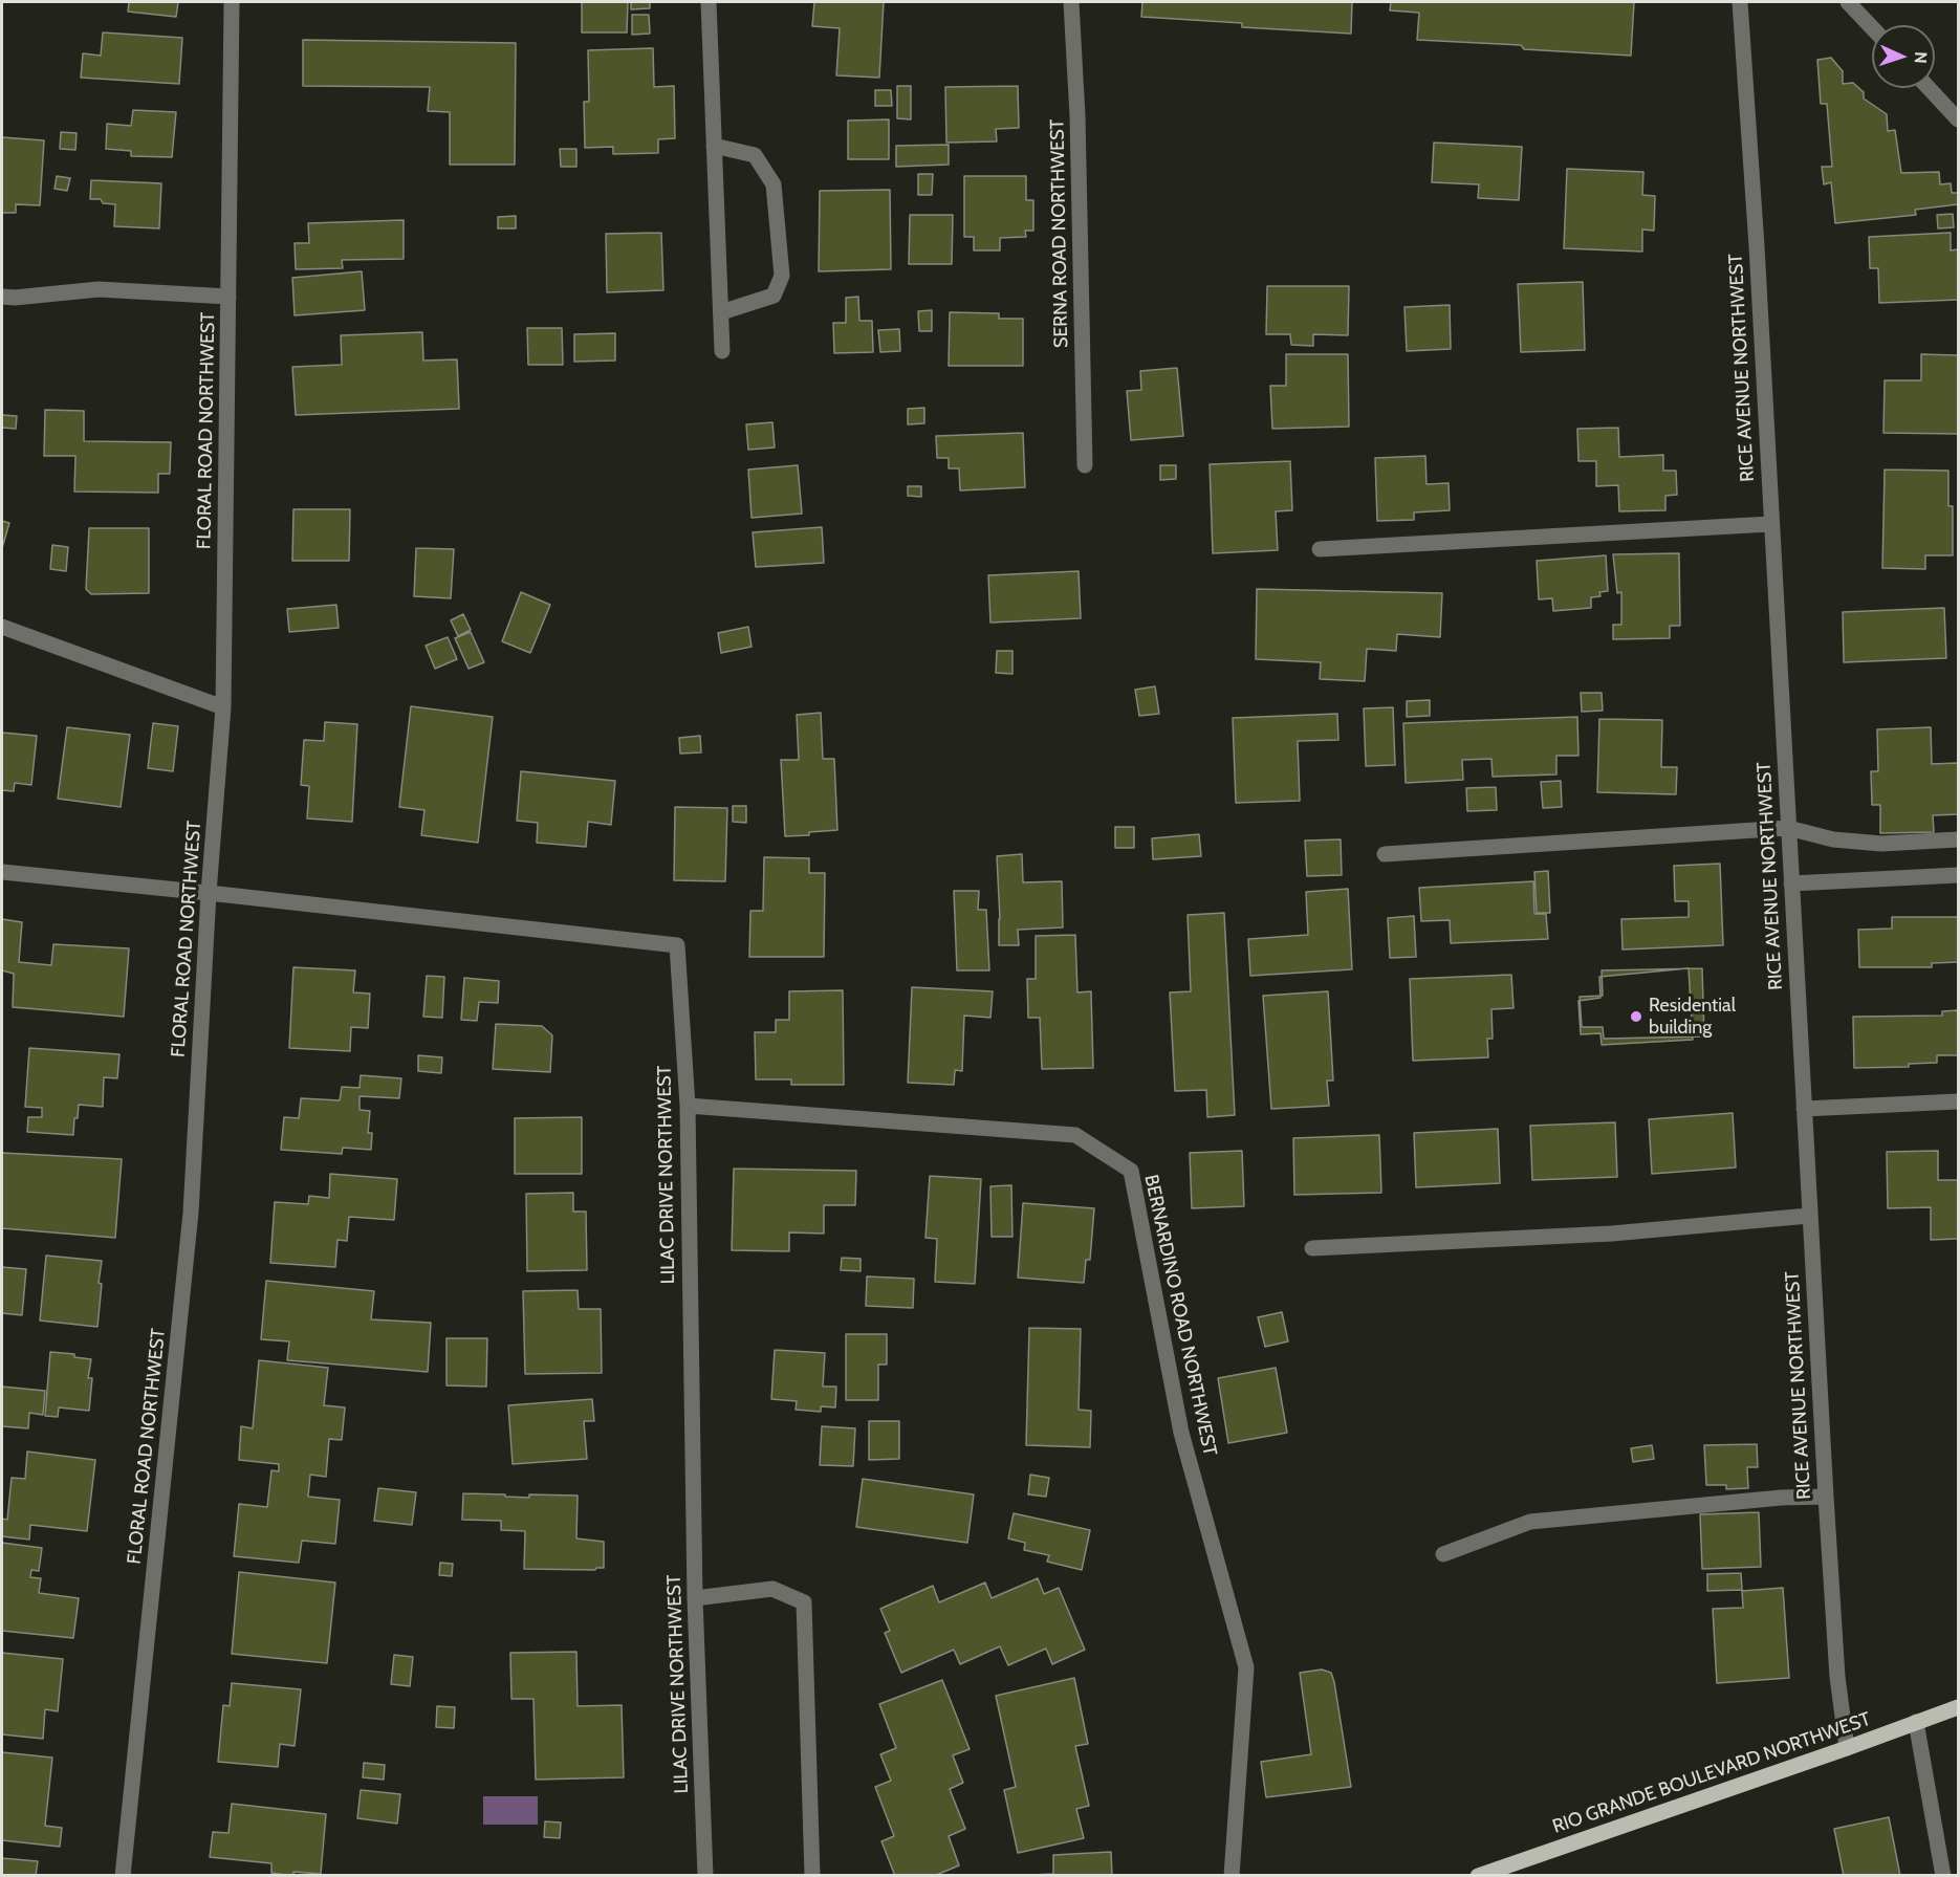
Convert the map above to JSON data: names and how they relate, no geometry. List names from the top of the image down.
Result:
{
  "streets": {
    "main road": ["RIO GRANDE BOULEVARD NORTHWEST"],
    "street": [
      "SERNA ROAD NORTHWEST",
      "RICE AVENUE NORTHWEST",
      "FLORAL ROAD NORTHWEST",
      "LILAC DRIVE NORTHWEST",
      "BERNARDINO ROAD NORTHWEST"
    ]
  },
  "crossings": [
    ["RICE AVENUE NORTHWEST", "RIO GRANDE BOULEVARD NORTHWEST"],
    ["FLORAL ROAD NORTHWEST", "LILAC DRIVE NORTHWEST"],
    ["LILAC DRIVE NORTHWEST", "BERNARDINO ROAD NORTHWEST"]
  ],
  "places": ["Residential building"],
  "north": "right"
}
